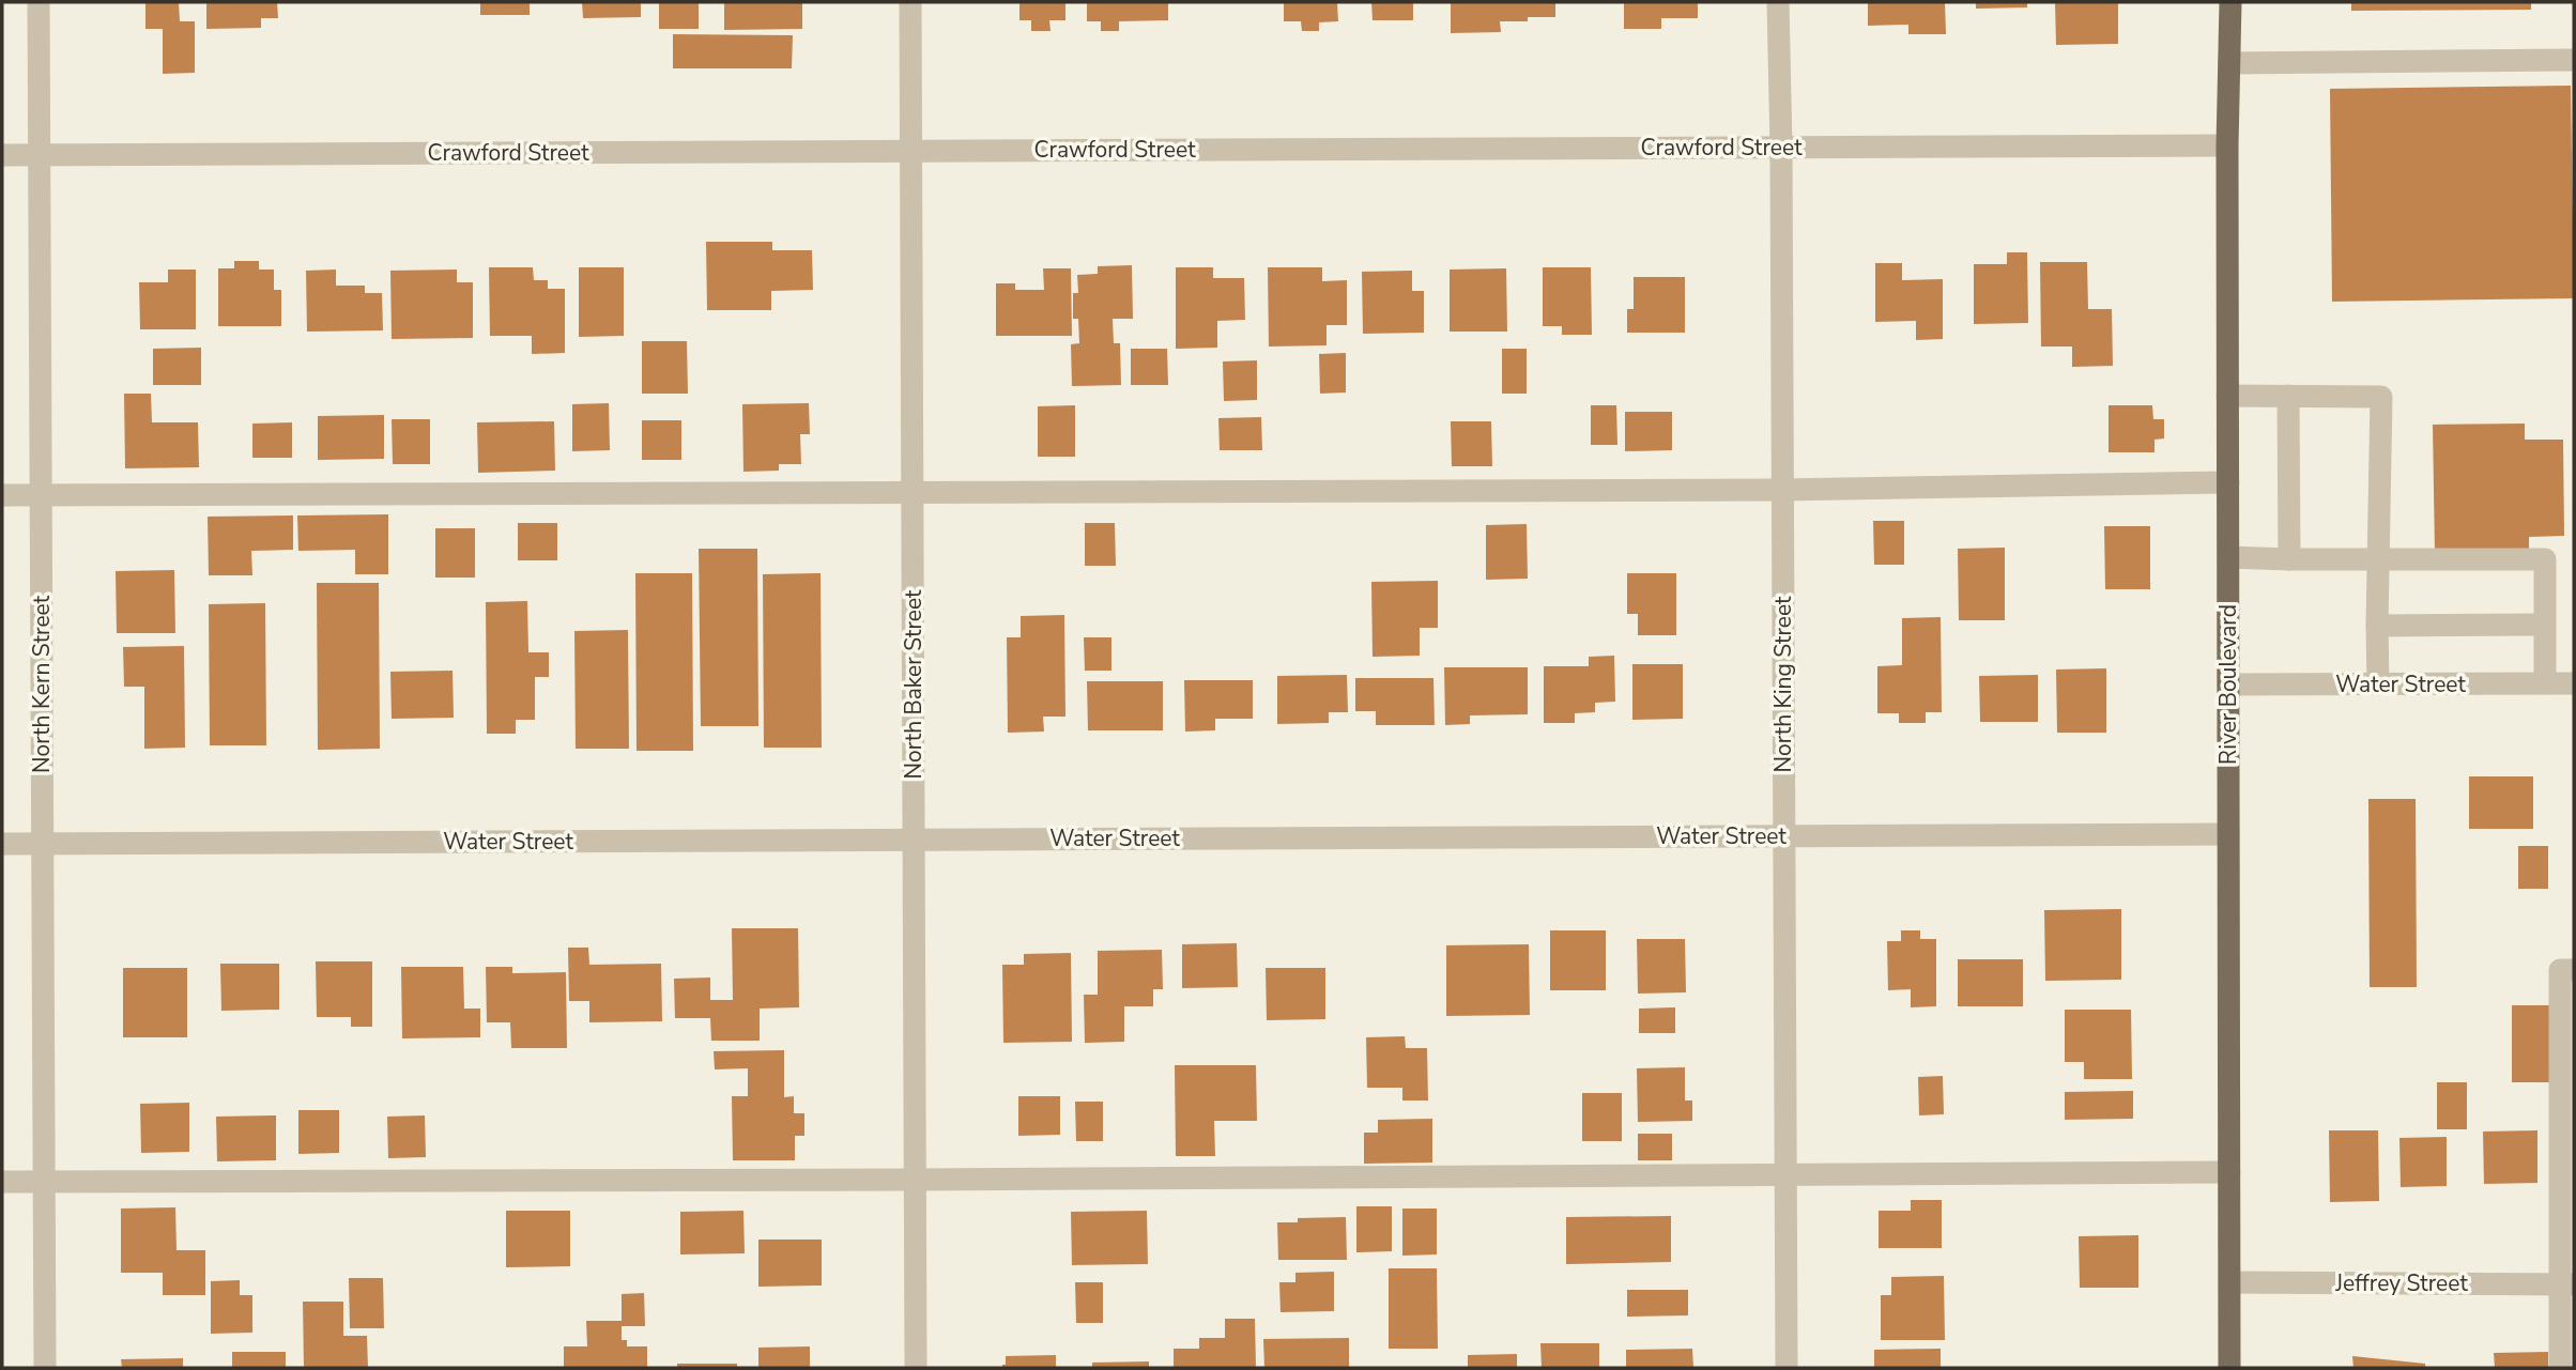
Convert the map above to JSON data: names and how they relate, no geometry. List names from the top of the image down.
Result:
{
  "streets": {
    "main road": ["River Boulevard"],
    "street": [
      "Crawford Street",
      "North Kern Street",
      "North Baker Street",
      "North King Street",
      "Water Street",
      "Jeffrey Street"
    ]
  },
  "crossings": [
    ["Crawford Street", "North Kern Street"],
    ["Crawford Street", "North Baker Street"],
    ["Crawford Street", "North King Street"],
    ["Crawford Street", "River Boulevard"],
    ["North Kern Street", "Water Street"],
    ["North Baker Street", "Water Street"],
    ["North King Street", "Water Street"],
    ["River Boulevard", "Water Street"],
    ["River Boulevard", "Jeffrey Street"]
  ]
}
